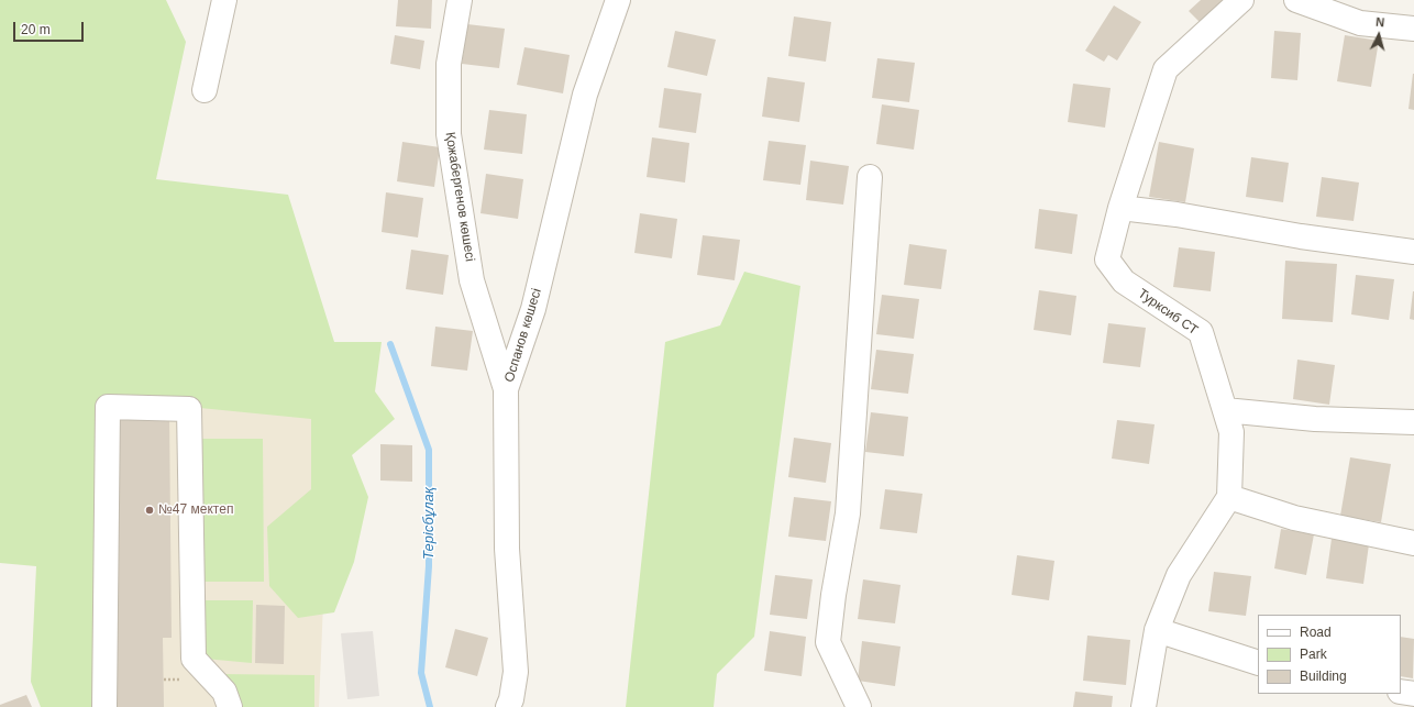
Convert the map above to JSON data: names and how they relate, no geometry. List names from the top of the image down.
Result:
{
  "streets": {
    "street": ["Қожабергенов көшесі", "Турксиб СТ", "Оспанов көшесі"]
  },
  "crossings": [
    ["Қожабергенов көшесі", "Оспанов көшесі"]
  ],
  "water": ["Терісбұлақ"],
  "places": ["№47 мектеп"],
  "legend": ["Road", "Park", "Building"],
  "scale_bar": "20 m",
  "north": "top"
}
